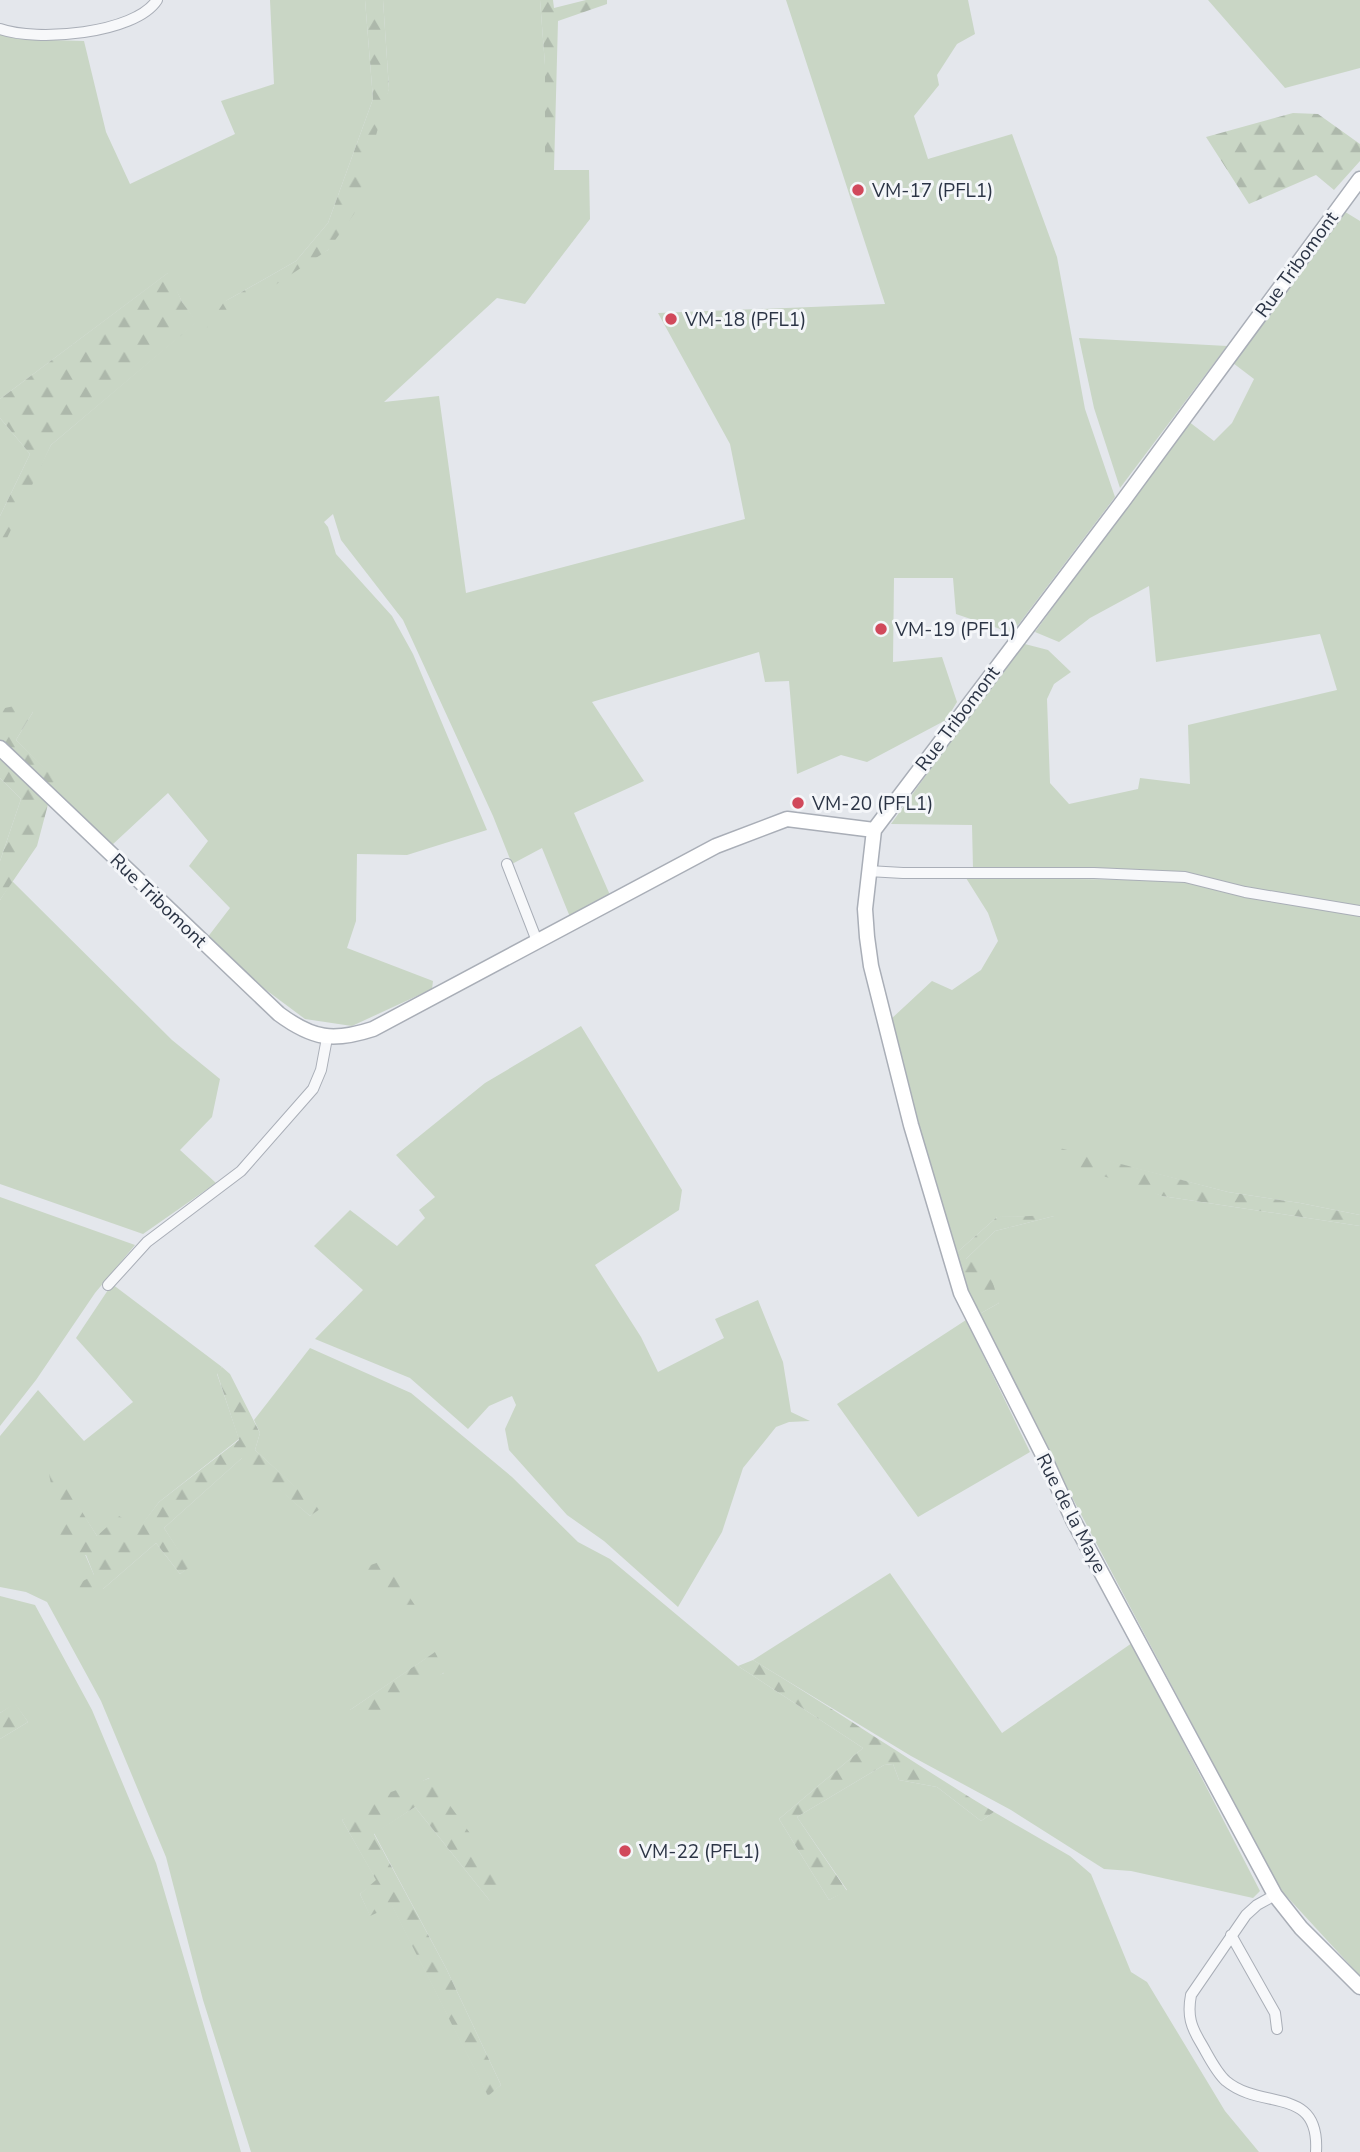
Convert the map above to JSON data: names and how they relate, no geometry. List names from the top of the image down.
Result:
{
  "streets": {
    "street": ["Rue Tribomont", "Rue de la Maye"]
  },
  "crossings": [
    ["Rue Tribomont", "Rue de la Maye"]
  ],
  "places": [
    "VM-17 (PFL1)",
    "VM-18 (PFL1)",
    "VM-19 (PFL1)",
    "VM-20 (PFL1)",
    "VM-22 (PFL1)"
  ]
}
